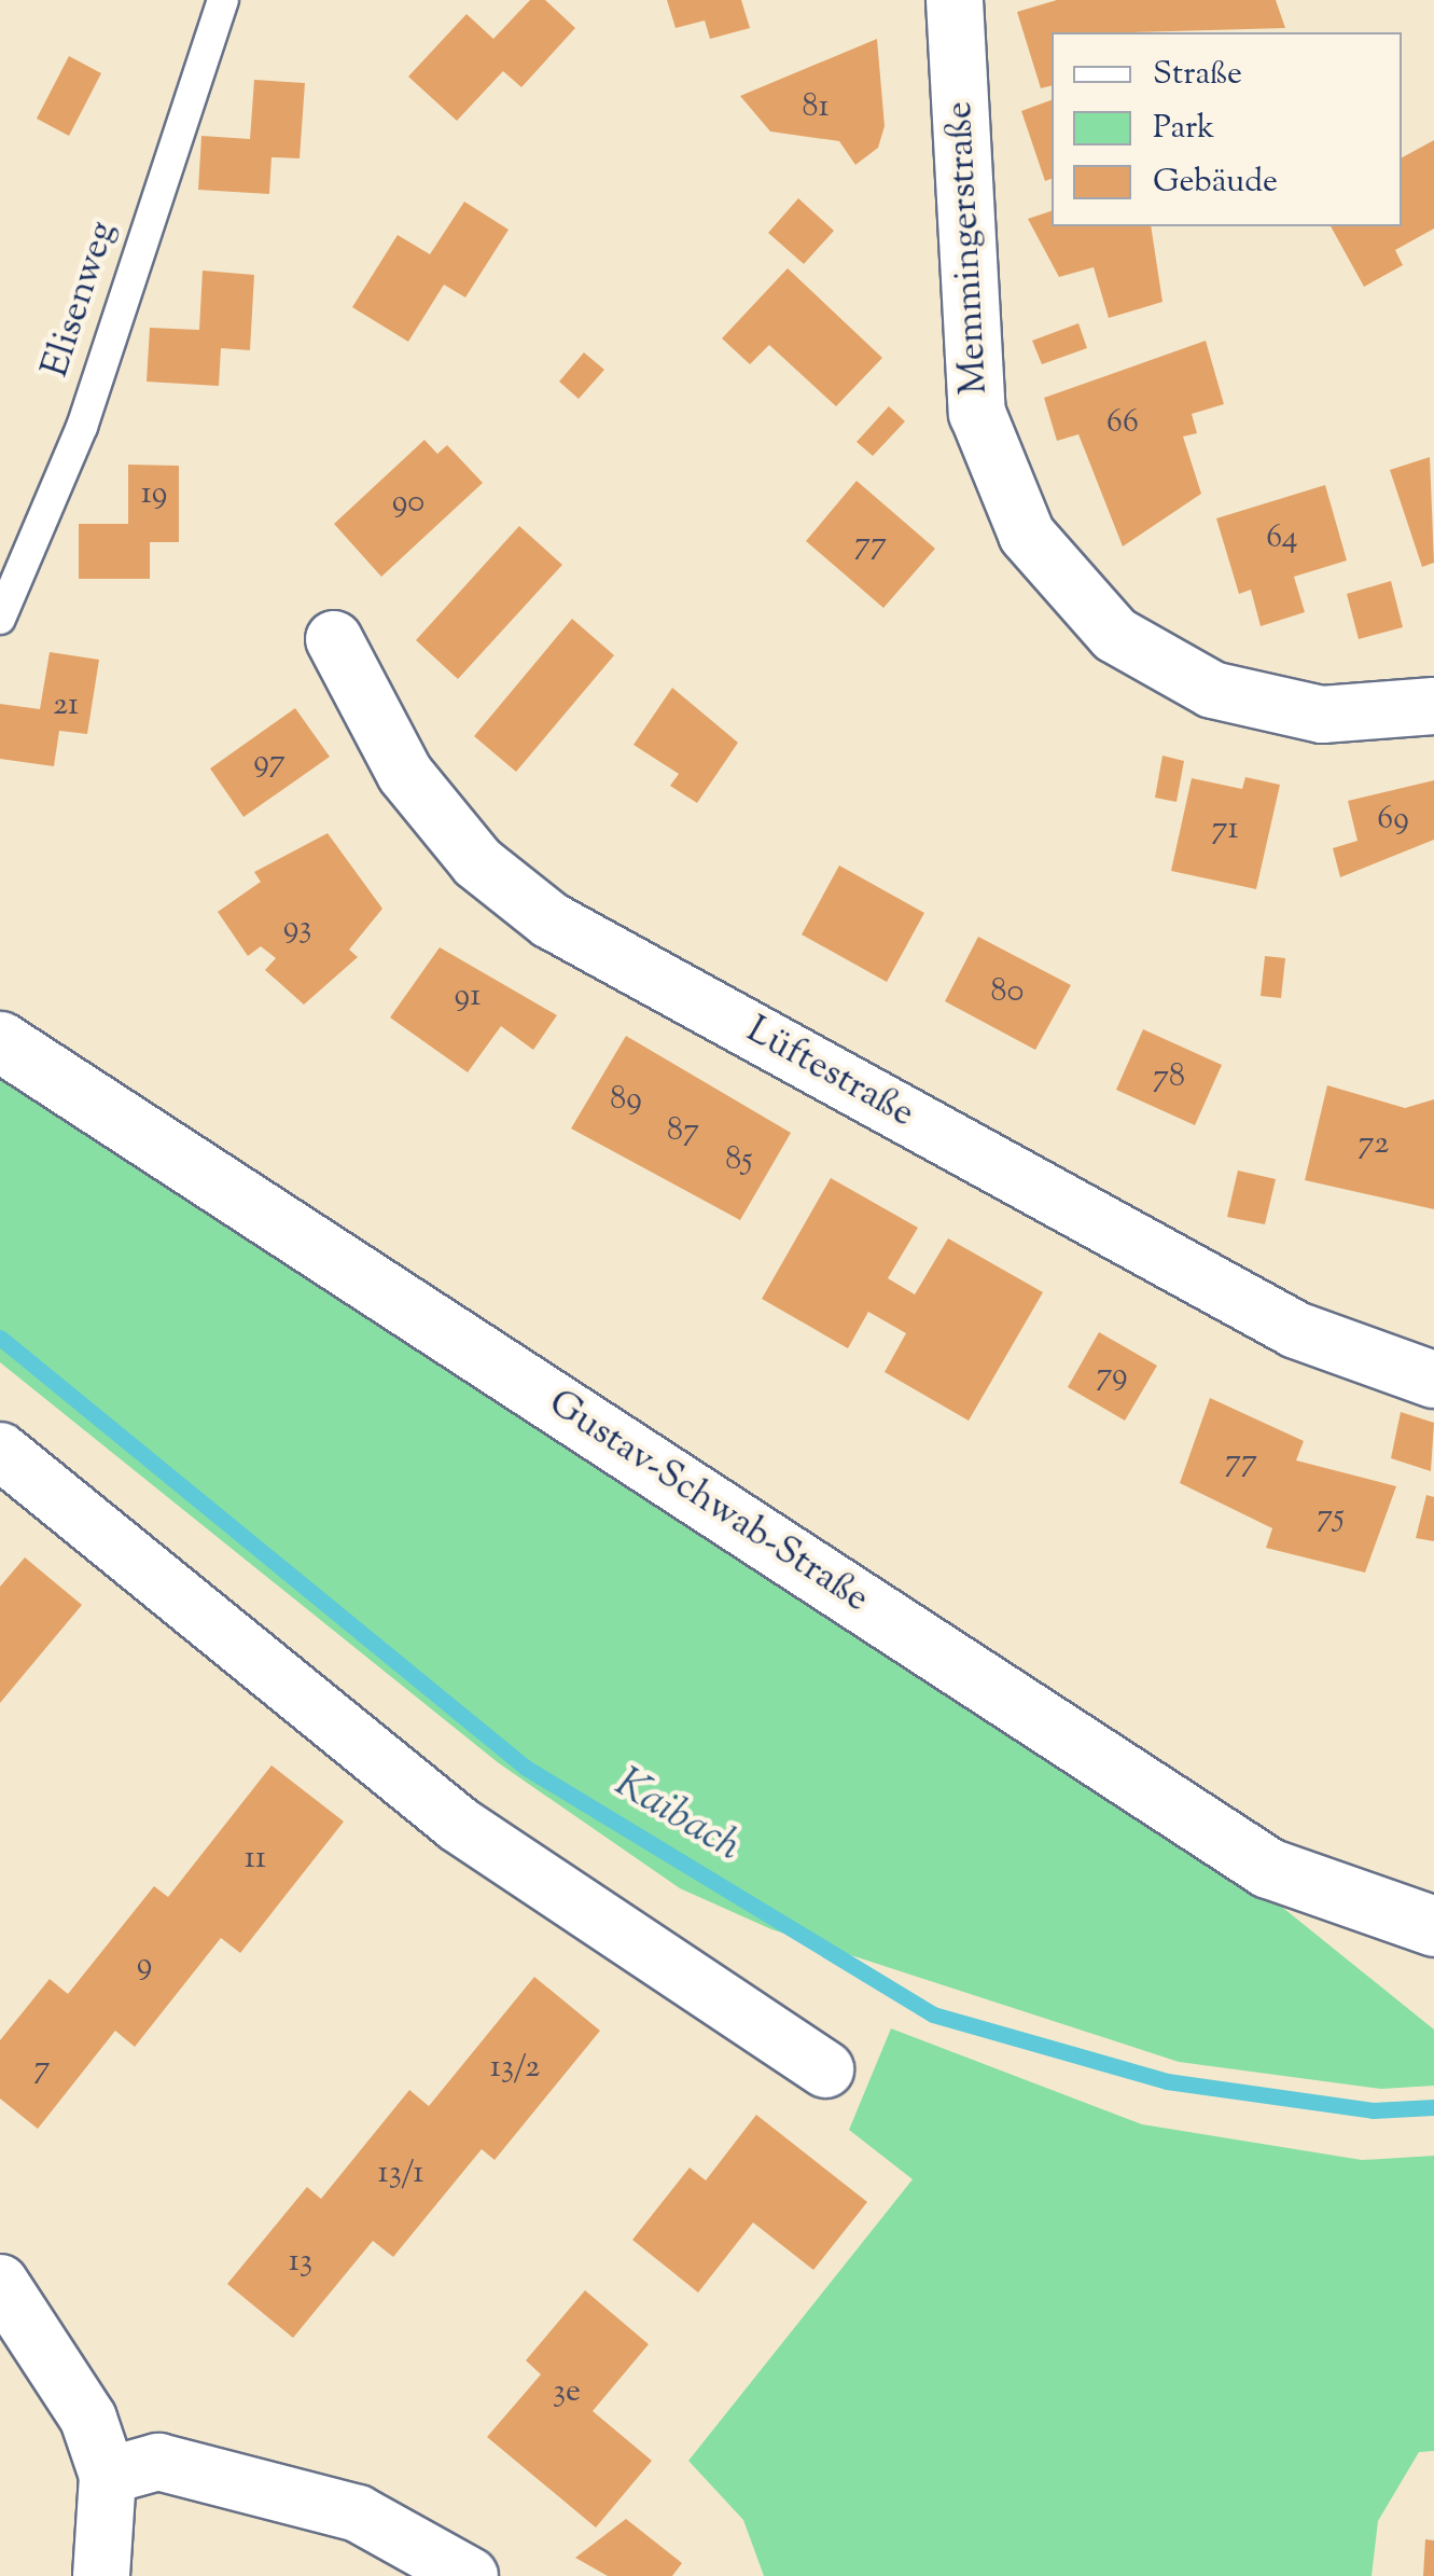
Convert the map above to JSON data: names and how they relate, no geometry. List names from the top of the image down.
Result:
{
  "streets": {
    "street": ["Memmingerstraße", "Lüftestraße", "Gustav-Schwab-Straße"],
    "lane": ["Elisenweg"]
  },
  "water": ["Kaibach"],
  "house_numbers": [
    "81",
    "66",
    "19",
    "90",
    "64",
    "77",
    "21",
    "97",
    "69",
    "71",
    "93",
    "80",
    "91",
    "78",
    "89",
    "87",
    "72",
    "85",
    "79",
    "77",
    "75",
    "11",
    "9",
    "13/2",
    "7",
    "13/1",
    "13",
    "3e"
  ],
  "legend": ["Straße", "Park", "Gebäude"]
}
